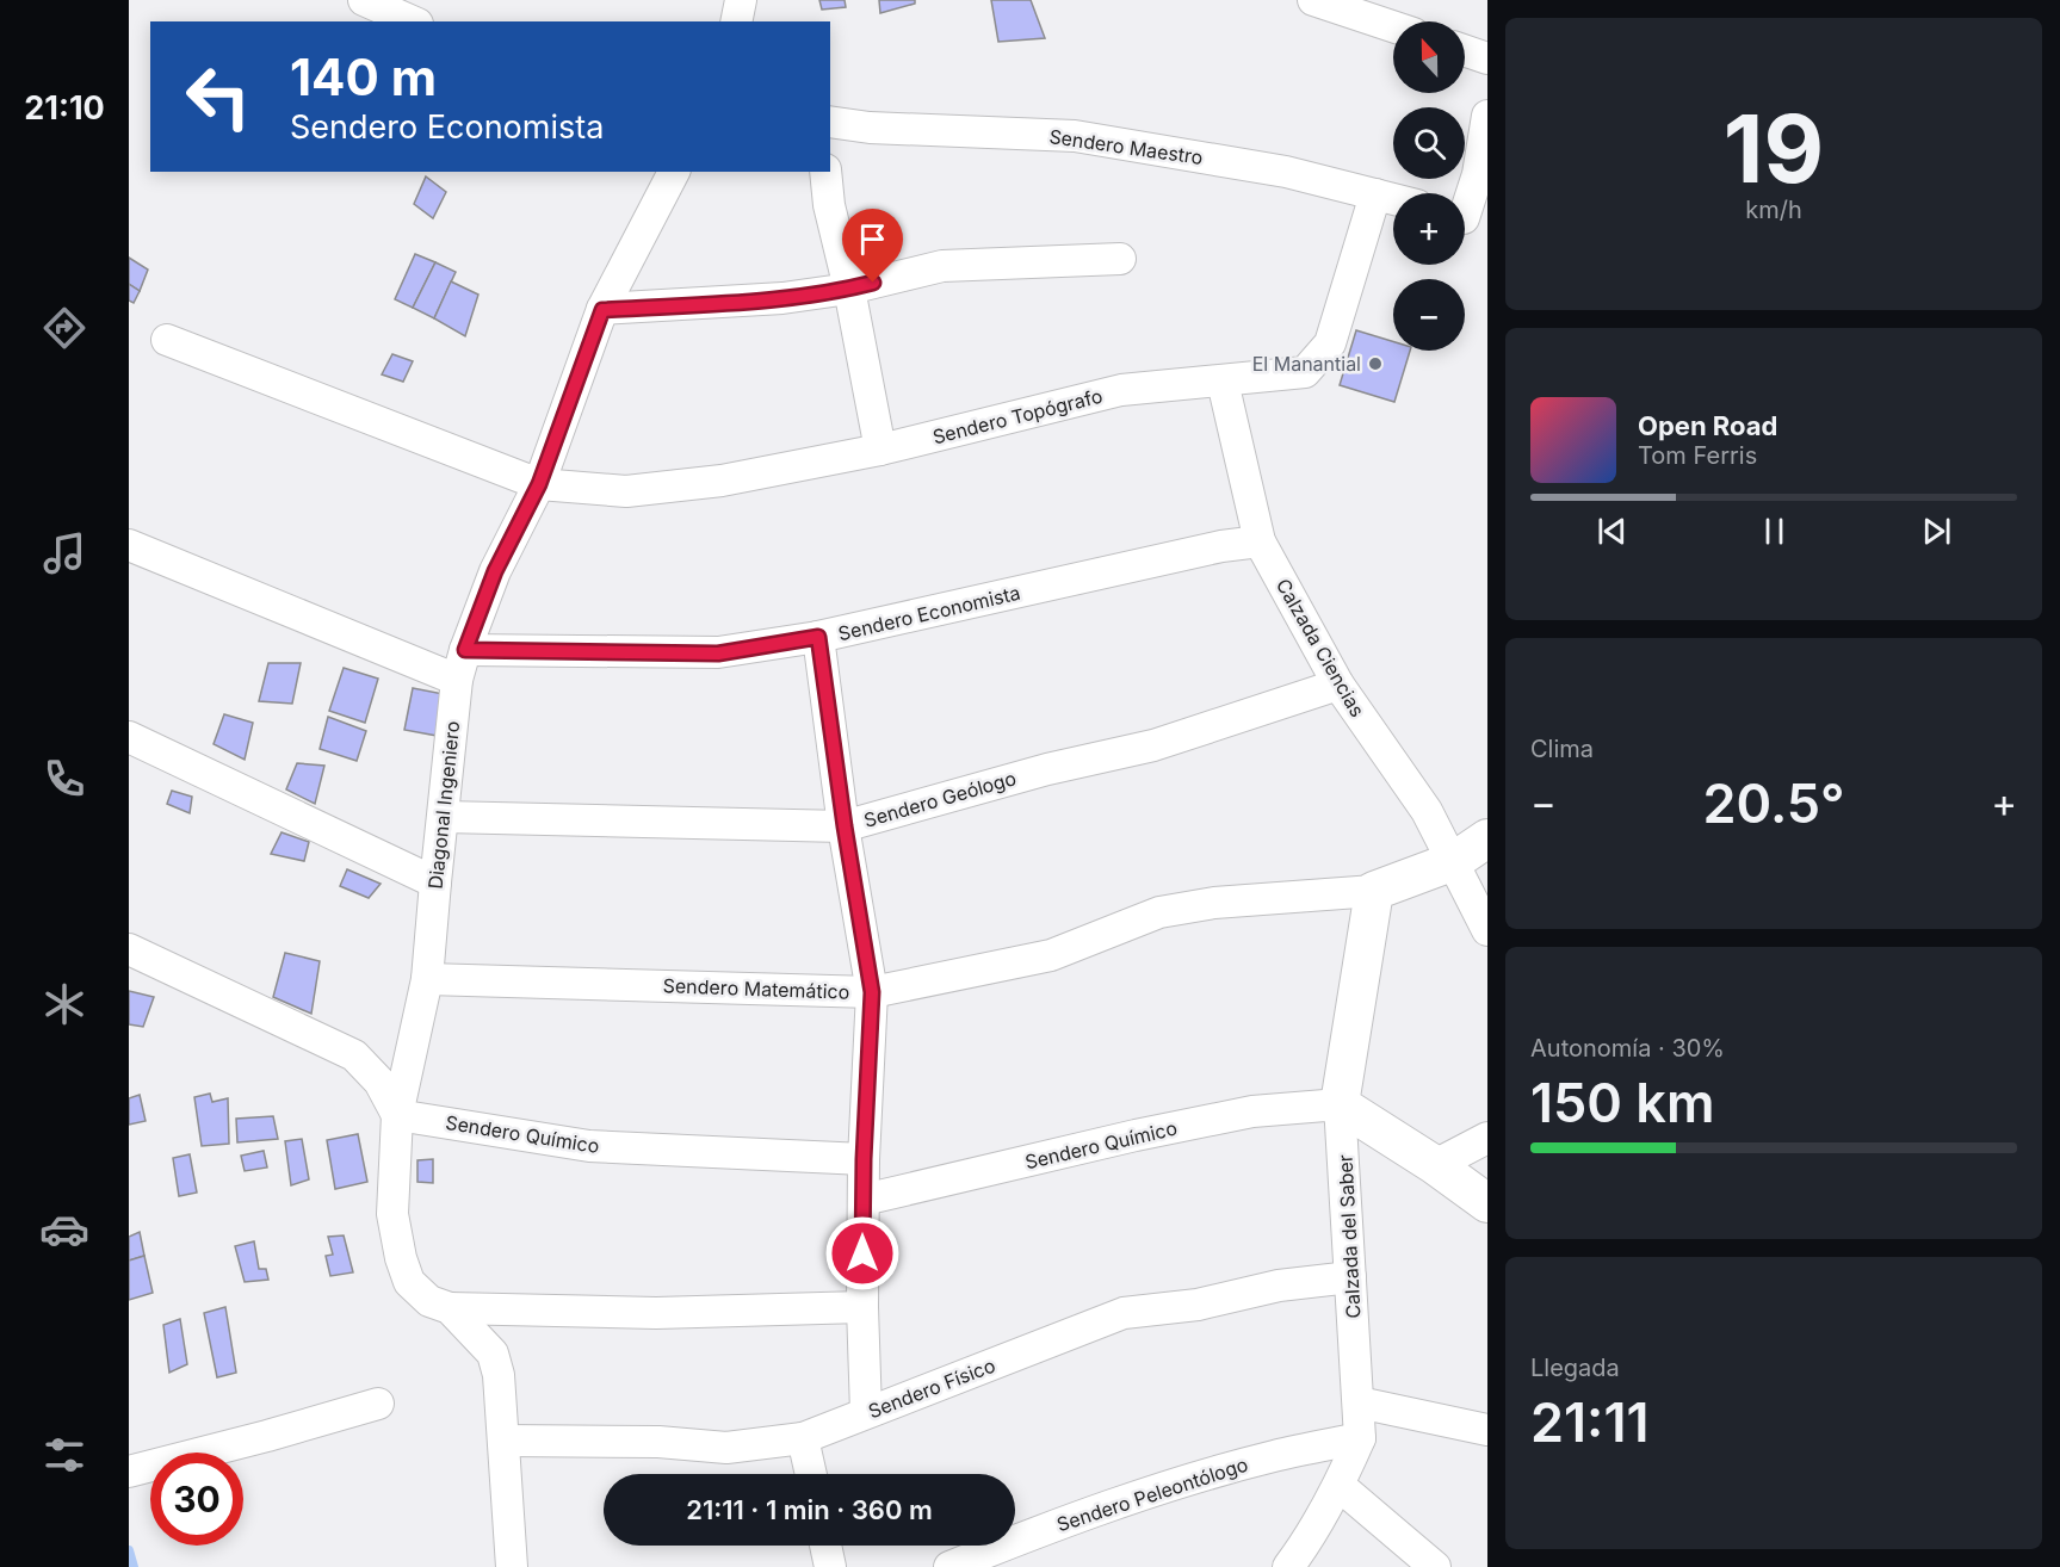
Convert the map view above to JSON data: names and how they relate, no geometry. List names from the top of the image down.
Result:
{
  "streets": {
    "street": [
      "Sendero Maestro",
      "Sendero Topógrafo",
      "Sendero Economista",
      "Calzada Ciencias",
      "Sendero Geólogo",
      "Diagonal Ingeniero",
      "Sendero Matemático",
      "Sendero Químico",
      "Calzada del Saber",
      "Sendero Físico",
      "Sendero Peleontólogo"
    ]
  },
  "crossings": [
    ["Sendero Maestro", "Sendero Topógrafo"],
    ["Sendero Topógrafo", "Calzada Ciencias"],
    ["Sendero Topógrafo", "Diagonal Ingeniero"],
    ["Sendero Economista", "Calzada Ciencias"],
    ["Sendero Economista", "Diagonal Ingeniero"],
    ["Calzada Ciencias", "Sendero Geólogo"],
    ["Calzada Ciencias", "Sendero Matemático"],
    ["Sendero Geólogo", "Diagonal Ingeniero"],
    ["Diagonal Ingeniero", "Sendero Matemático"],
    ["Diagonal Ingeniero", "Sendero Químico"],
    ["Diagonal Ingeniero", "Sendero Físico"],
    ["Sendero Matemático", "Calzada del Saber"],
    ["Sendero Químico", "Calzada del Saber"],
    ["Calzada del Saber", "Sendero Físico"],
    ["Calzada del Saber", "Sendero Peleontólogo"]
  ],
  "places": ["El Manantial"],
  "north": "top",
  "page": {
    "tabs": "21:10",
    "tile": [
      ["19", "km/h"],
      "Clima",
      ["Autonomía · 30%", "150 km"],
      ["Llegada", "21:11"]
    ],
    "map_buttons": ["+", "−"],
    "turn": ["140 m", "Sendero Economista"],
    "song": ["Open Road", "Tom Ferris"],
    "heat": ["−", "20.5°", "+"],
    "limit": "30",
    "trip": "21:11 · 1 min · 360 m"
  }
}
